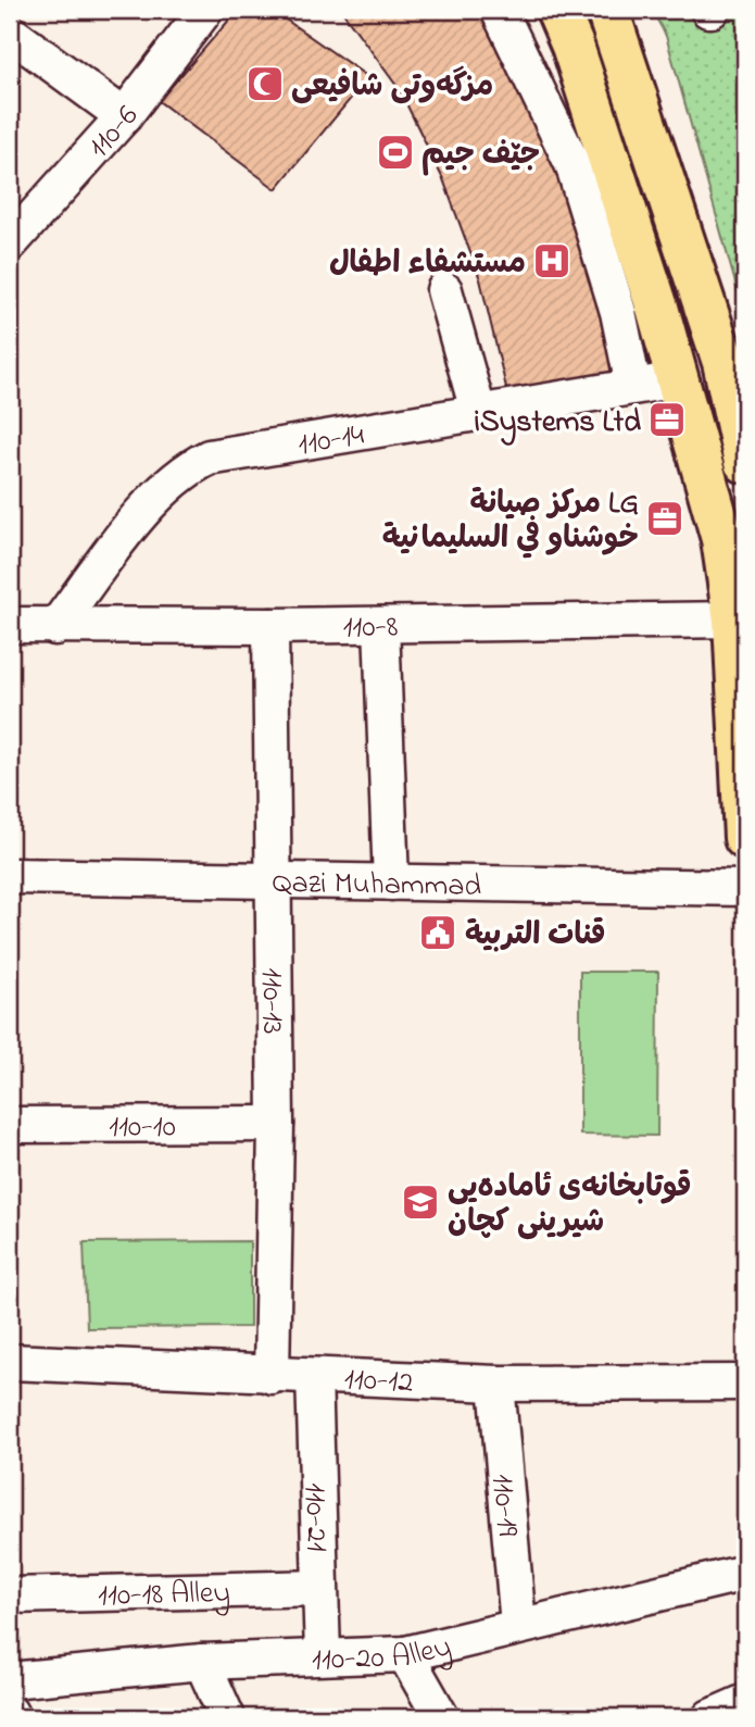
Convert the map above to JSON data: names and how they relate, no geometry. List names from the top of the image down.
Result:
{
  "streets": {
    "street": [
      "110-6",
      "110-14",
      "110-8",
      "Qazi Muhammad",
      "110-13",
      "110-10",
      "110-12",
      "110-19",
      "110-21",
      "110-18 Alley",
      "110-20 Alley"
    ]
  },
  "crossings": [
    ["110-14", "110-8"],
    ["110-8", "110-13"],
    ["Qazi Muhammad", "110-13"],
    ["110-13", "110-10"],
    ["110-13", "110-12"],
    ["110-12", "110-19"],
    ["110-12", "110-21"],
    ["110-19", "110-20 Alley"],
    ["110-21", "110-18 Alley"],
    ["110-21", "110-20 Alley"]
  ],
  "places": {
    "mosque": ["مزگەوتی شافیعی"],
    "sports": ["جێف جیم"],
    "hospital": ["مستشفاء اطفال"],
    "office": ["iSystems Ltd", "مركز صيانة LG خوشناو في السليمانية"],
    "public building": ["قنات التربیة"],
    "school or university": ["قوتابخانەی ئامادەیی شیرینی کچان"]
  }
}
